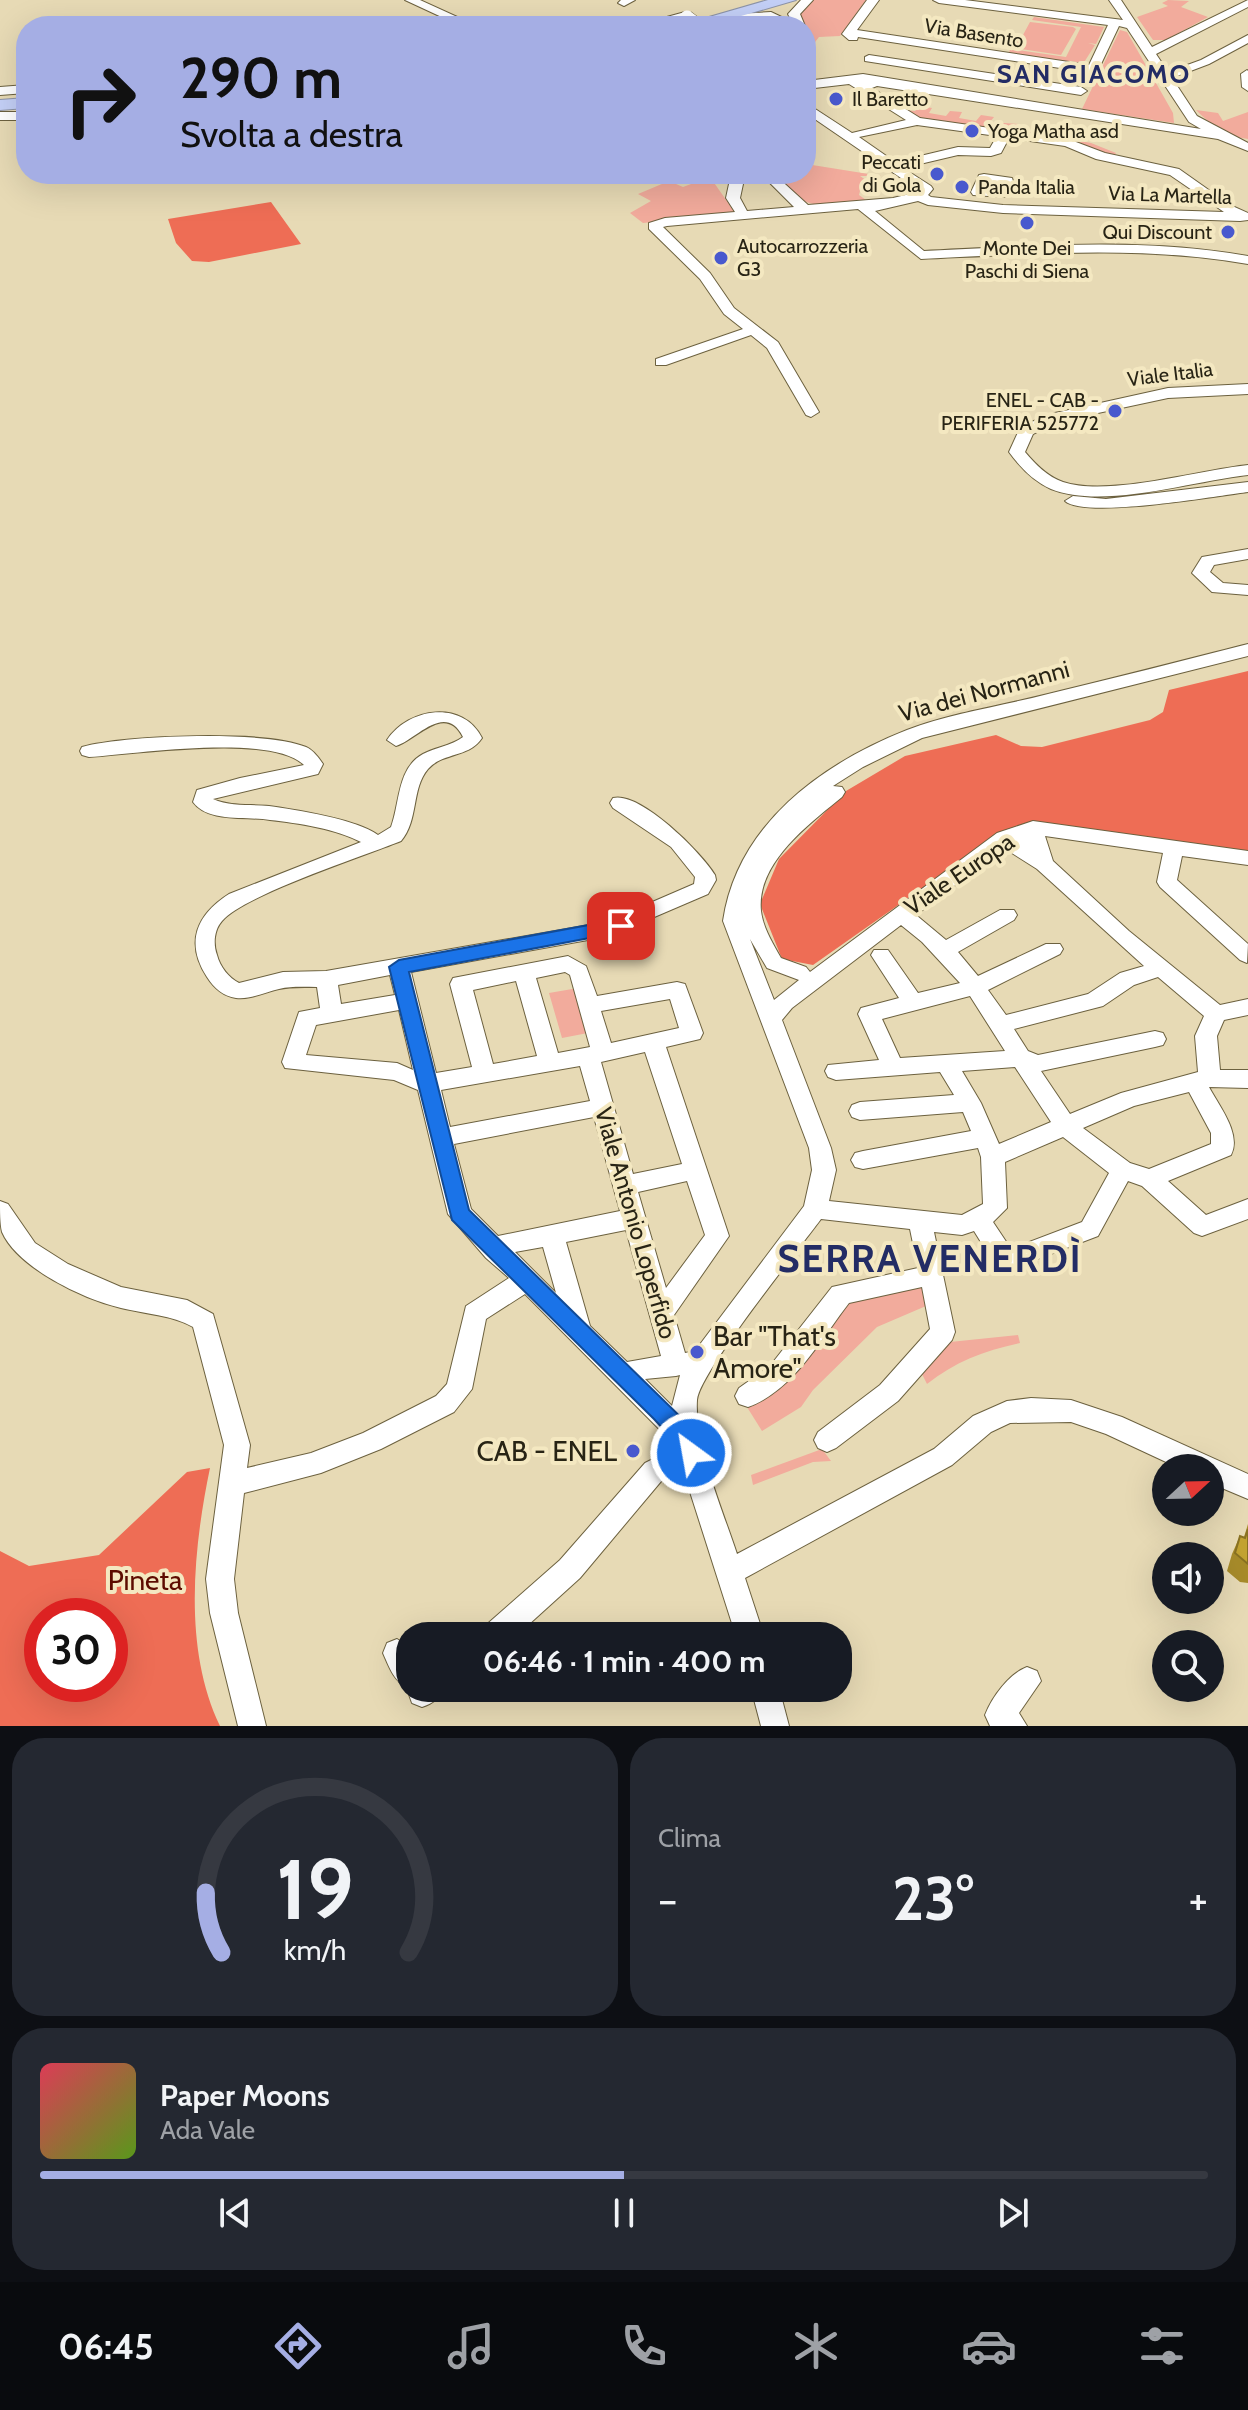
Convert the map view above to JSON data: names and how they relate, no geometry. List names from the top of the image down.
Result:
{
  "streets": {
    "street": [
      "Via Basento",
      "Viale Italia",
      "Via dei Normanni",
      "Viale Europa",
      "Viale Antonio Loperfido"
    ]
  },
  "crossings": [
    ["Via dei Normanni", "Viale Europa"]
  ],
  "districts": ["SAN GIACOMO", "SERRA VENERDÌ"],
  "parks": ["Pineta"],
  "places": [
    "Il Baretto",
    "Yoga Matha asd",
    "Peccati di Gola",
    "Panda Italia",
    "Monte Dei Paschi di Siena",
    "Qui Discount",
    "Autocarrozzeria G3",
    "ENEL - CAB - PERIFERIA 525772",
    "Bar \"That's Amore\"",
    "CAB - ENEL"
  ],
  "north": "right",
  "page": {
    "turn": ["290 m", "Svolta a destra"],
    "limit": "30",
    "trip": "06:46 · 1 min · 400 m",
    "tile": "Clima",
    "heat": ["−", "23°", "+"],
    "song": ["Paper Moons", "Ada Vale"],
    "tabs": "06:45",
    "gauge": ["19", "km/h"]
  }
}
